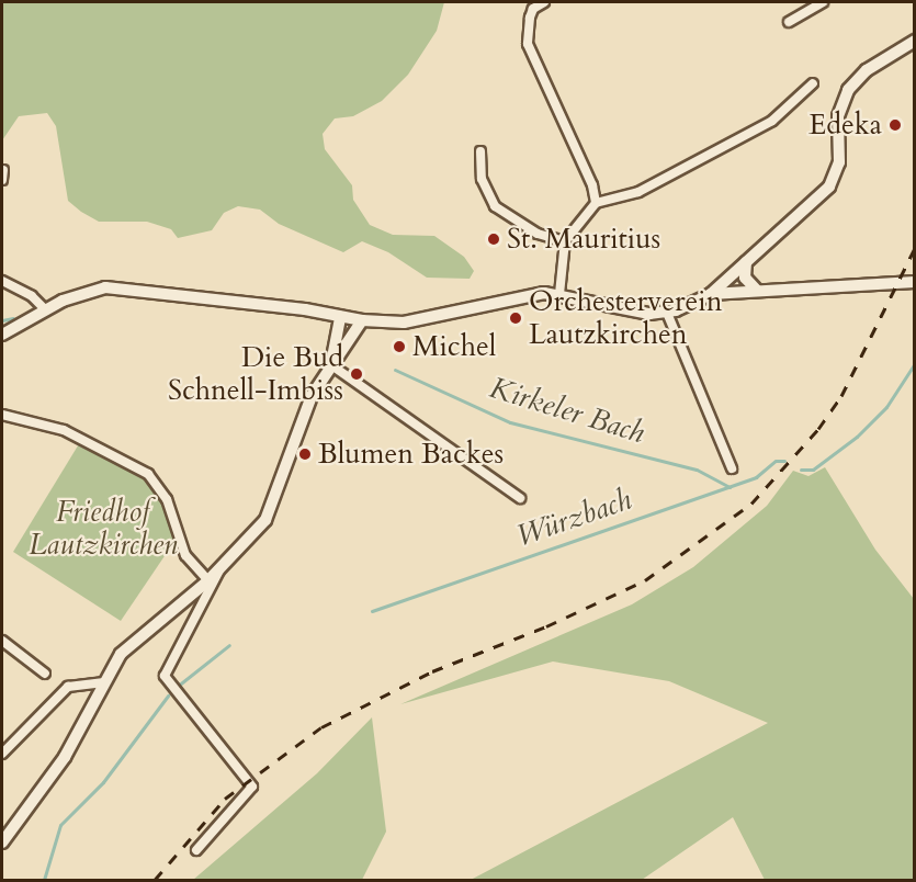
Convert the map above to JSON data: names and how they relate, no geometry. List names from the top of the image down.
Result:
{
  "water": ["Kirkeler Bach", "Würzbach"],
  "parks": ["Friedhof Lautzkirchen"],
  "places": [
    "Edeka",
    "St. Mauritius",
    "Orchesterverein Lautzkirchen",
    "Michel",
    "Die Bud Schnell-Imbiss",
    "Blumen Backes"
  ]
}
